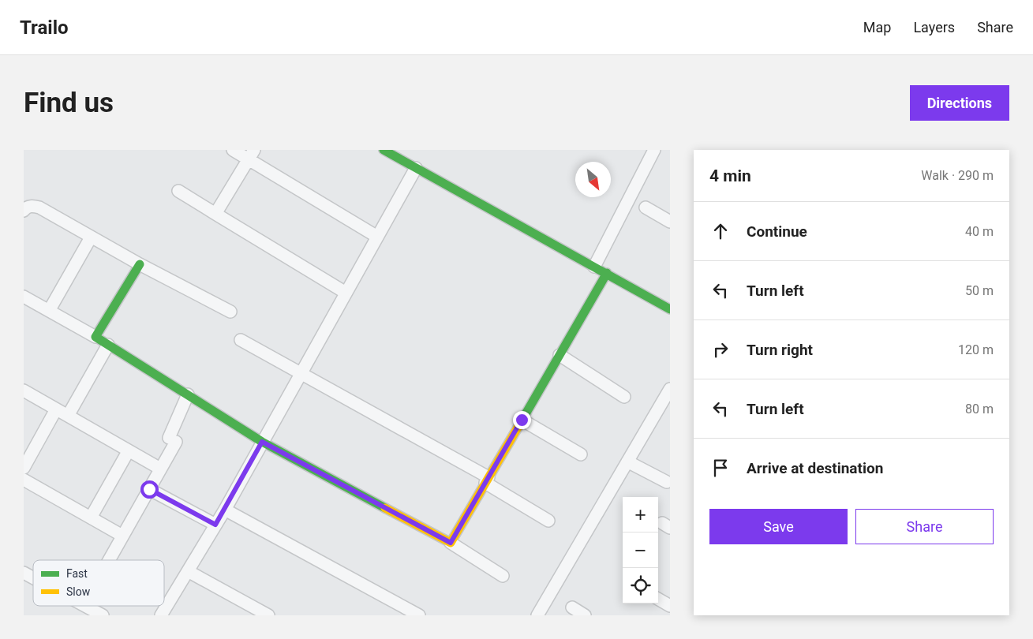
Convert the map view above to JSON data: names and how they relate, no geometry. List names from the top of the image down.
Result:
{
  "legend": ["Fast", "Slow"],
  "north": "bottom right",
  "page": {
    "header": "Trailo",
    "nav": ["Map", "Layers", "Share"],
    "buttons": [
      "Directions",
      ["Save", "Share"]
    ],
    "title": "Find us",
    "heading": ["4 min", "Walk · 290 m"],
    "list": [
      ["Continue", "40 m"],
      ["Turn left", "50 m"],
      ["Turn right", "120 m"],
      ["Turn left", "80 m"],
      "Arrive at destination"
    ],
    "map_buttons": ["+", "−"]
  }
}
